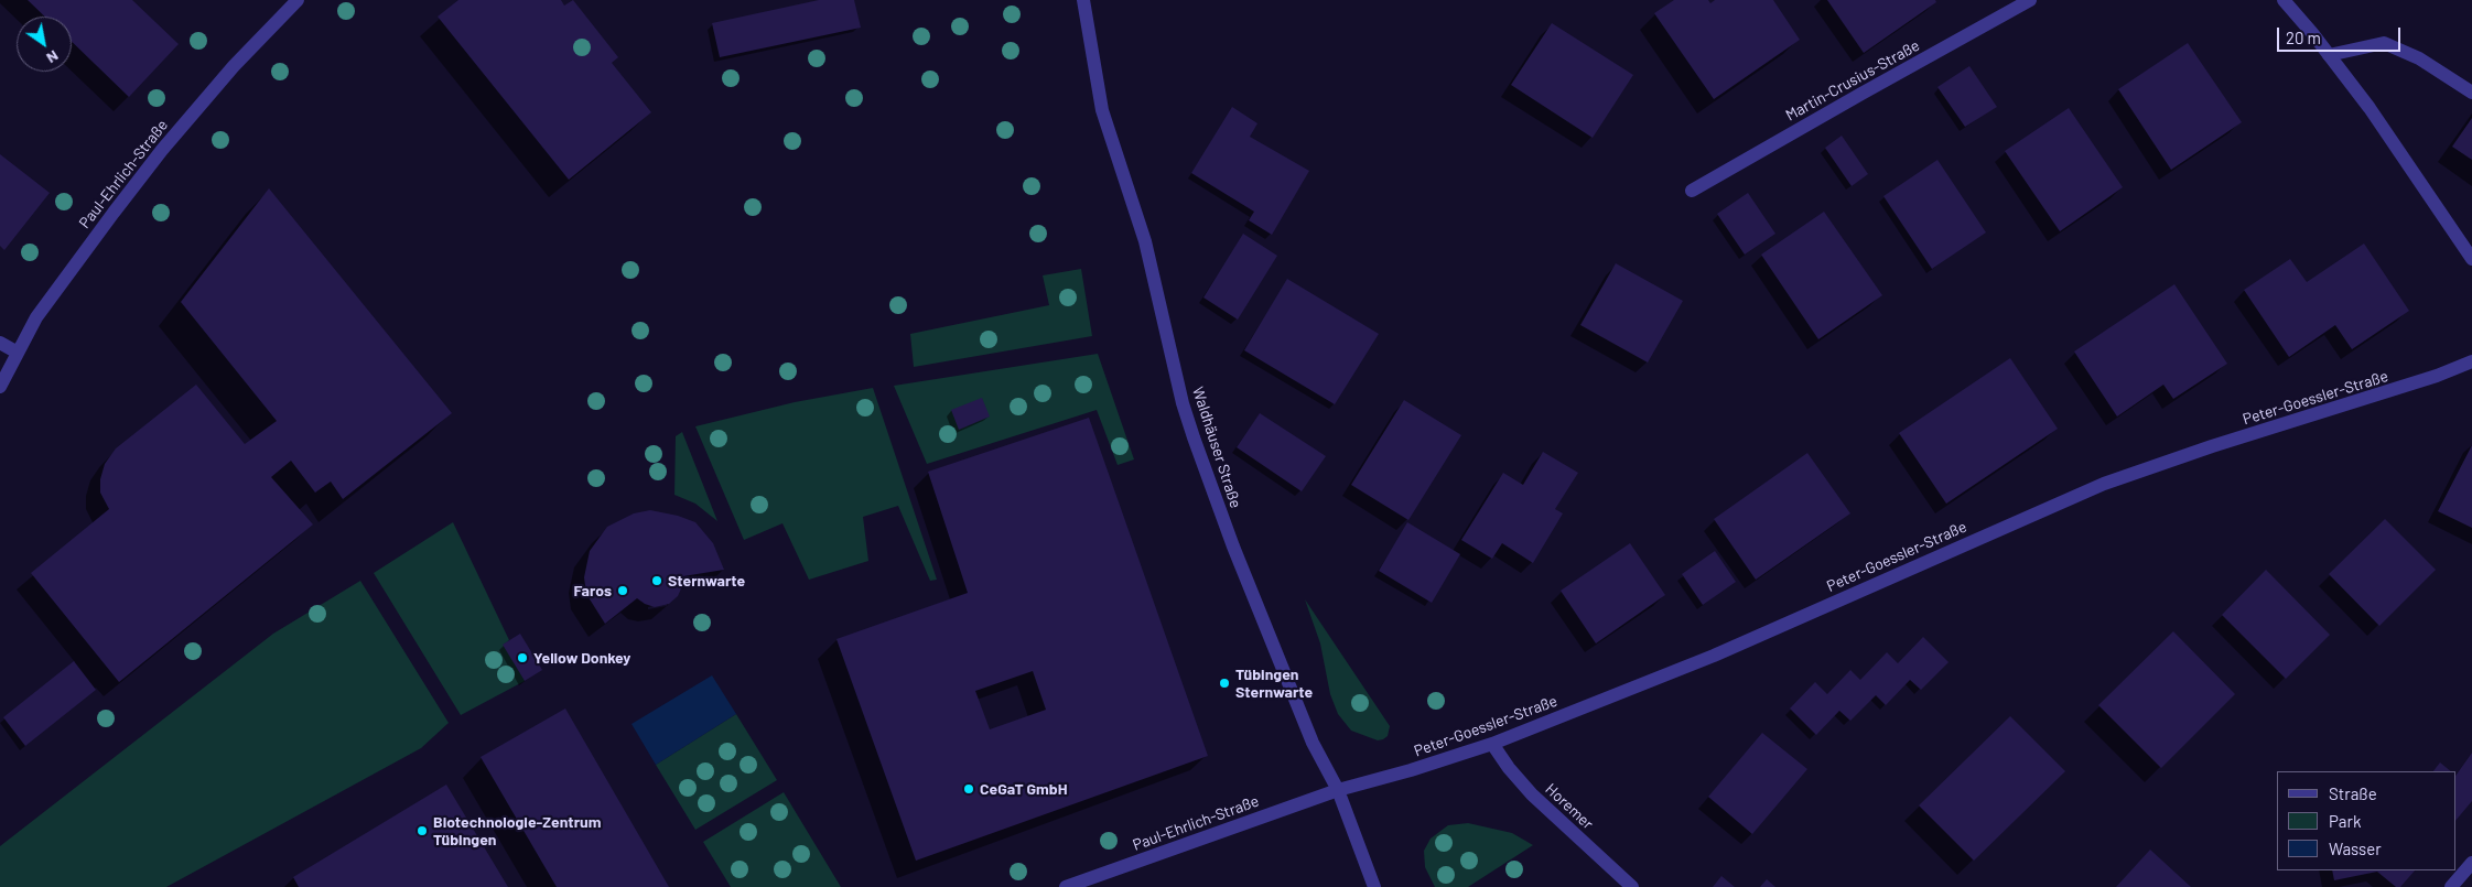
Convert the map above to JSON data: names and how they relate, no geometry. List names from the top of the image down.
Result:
{
  "streets": {
    "street": [
      "Martin-Crusius-Straße",
      "Paul-Ehrlich-Straße",
      "Peter-Goessler-Straße",
      "Waldhäuser Straße",
      "Horemer"
    ]
  },
  "crossings": [
    ["Paul-Ehrlich-Straße", "Peter-Goessler-Straße"],
    ["Paul-Ehrlich-Straße", "Waldhäuser Straße"],
    ["Peter-Goessler-Straße", "Waldhäuser Straße"],
    ["Peter-Goessler-Straße", "Horemer"]
  ],
  "places": [
    "Sternwarte",
    "Faros",
    "Yellow Donkey",
    "Tübingen Sternwarte",
    "CeGaT GmbH",
    "Biotechnologie-Zentrum Tübingen"
  ],
  "legend": ["Straße", "Park", "Wasser"],
  "scale_bar": "20 m",
  "north": "bottom right"
}
